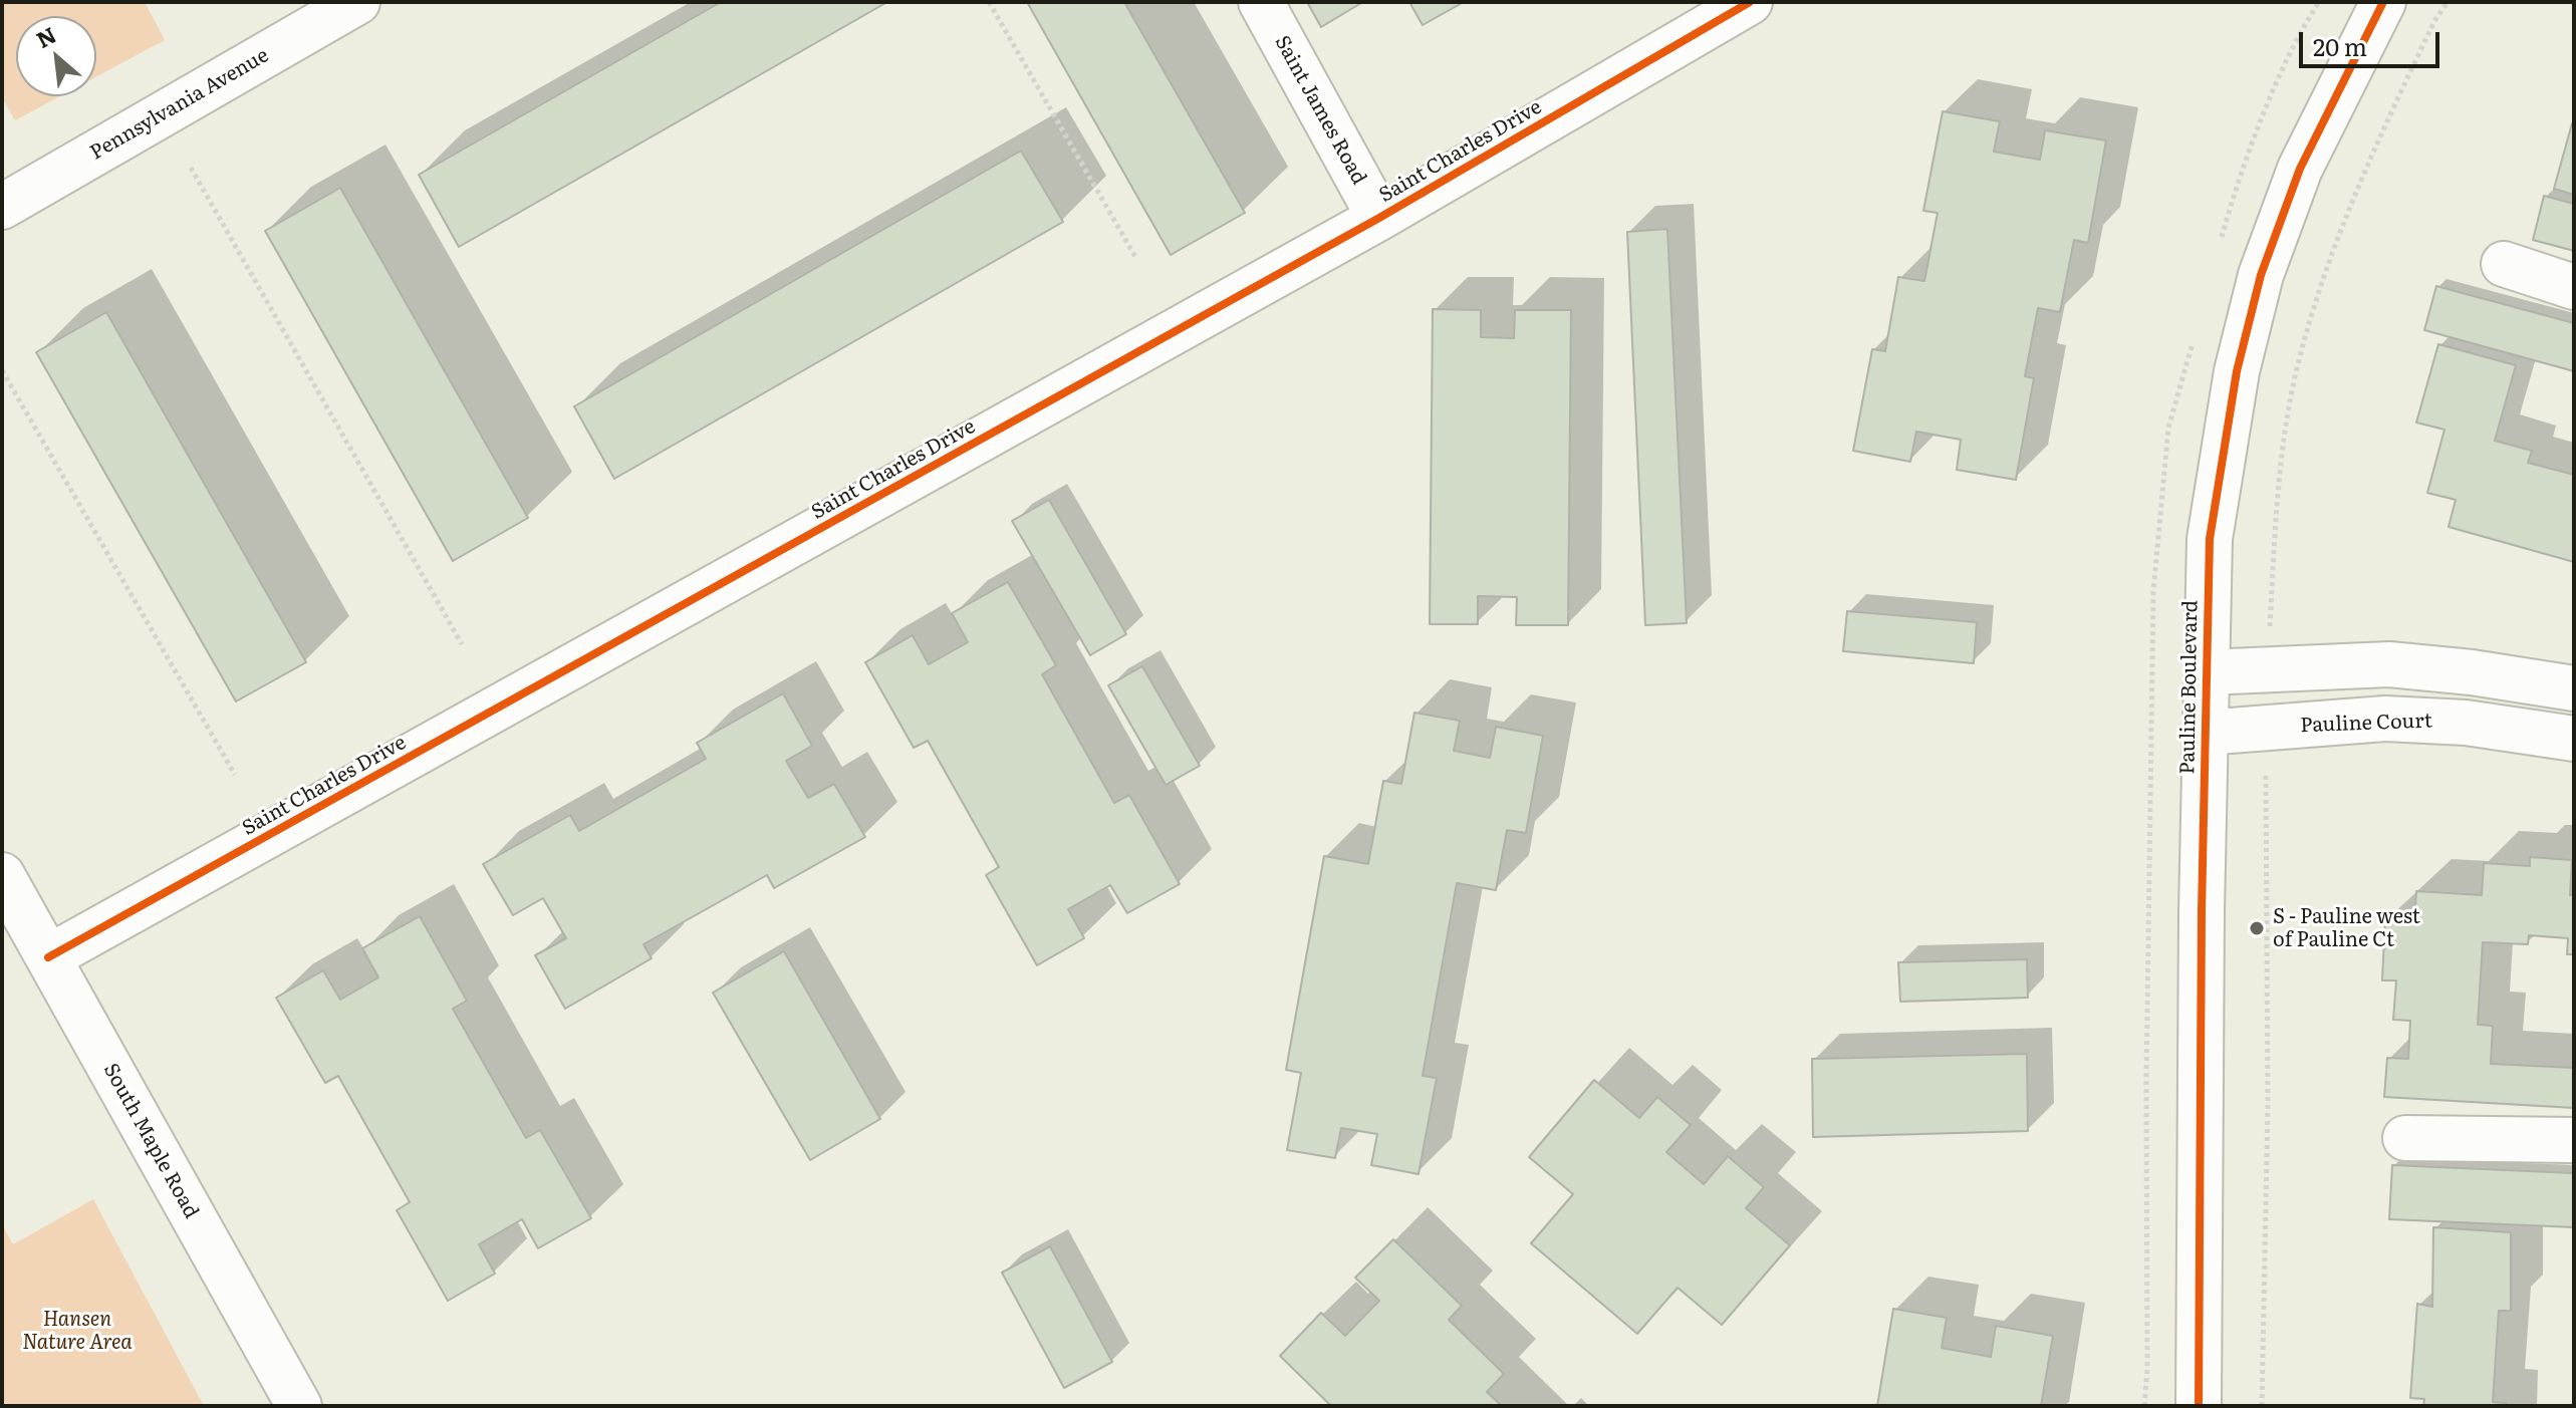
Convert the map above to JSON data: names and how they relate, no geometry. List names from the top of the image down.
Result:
{
  "streets": {
    "street": [
      "Pennsylvania Avenue",
      "Saint James Road",
      "Saint Charles Drive",
      "Pauline Boulevard",
      "Pauline Court",
      "South Maple Road"
    ]
  },
  "crossings": [
    ["Saint James Road", "Saint Charles Drive"],
    ["Saint Charles Drive", "South Maple Road"],
    ["Pauline Boulevard", "Pauline Court"]
  ],
  "parks": ["Hansen Nature Area"],
  "places": ["S - Pauline west of Pauline Ct"],
  "scale_bar": "20 m",
  "north": "top left"
}
